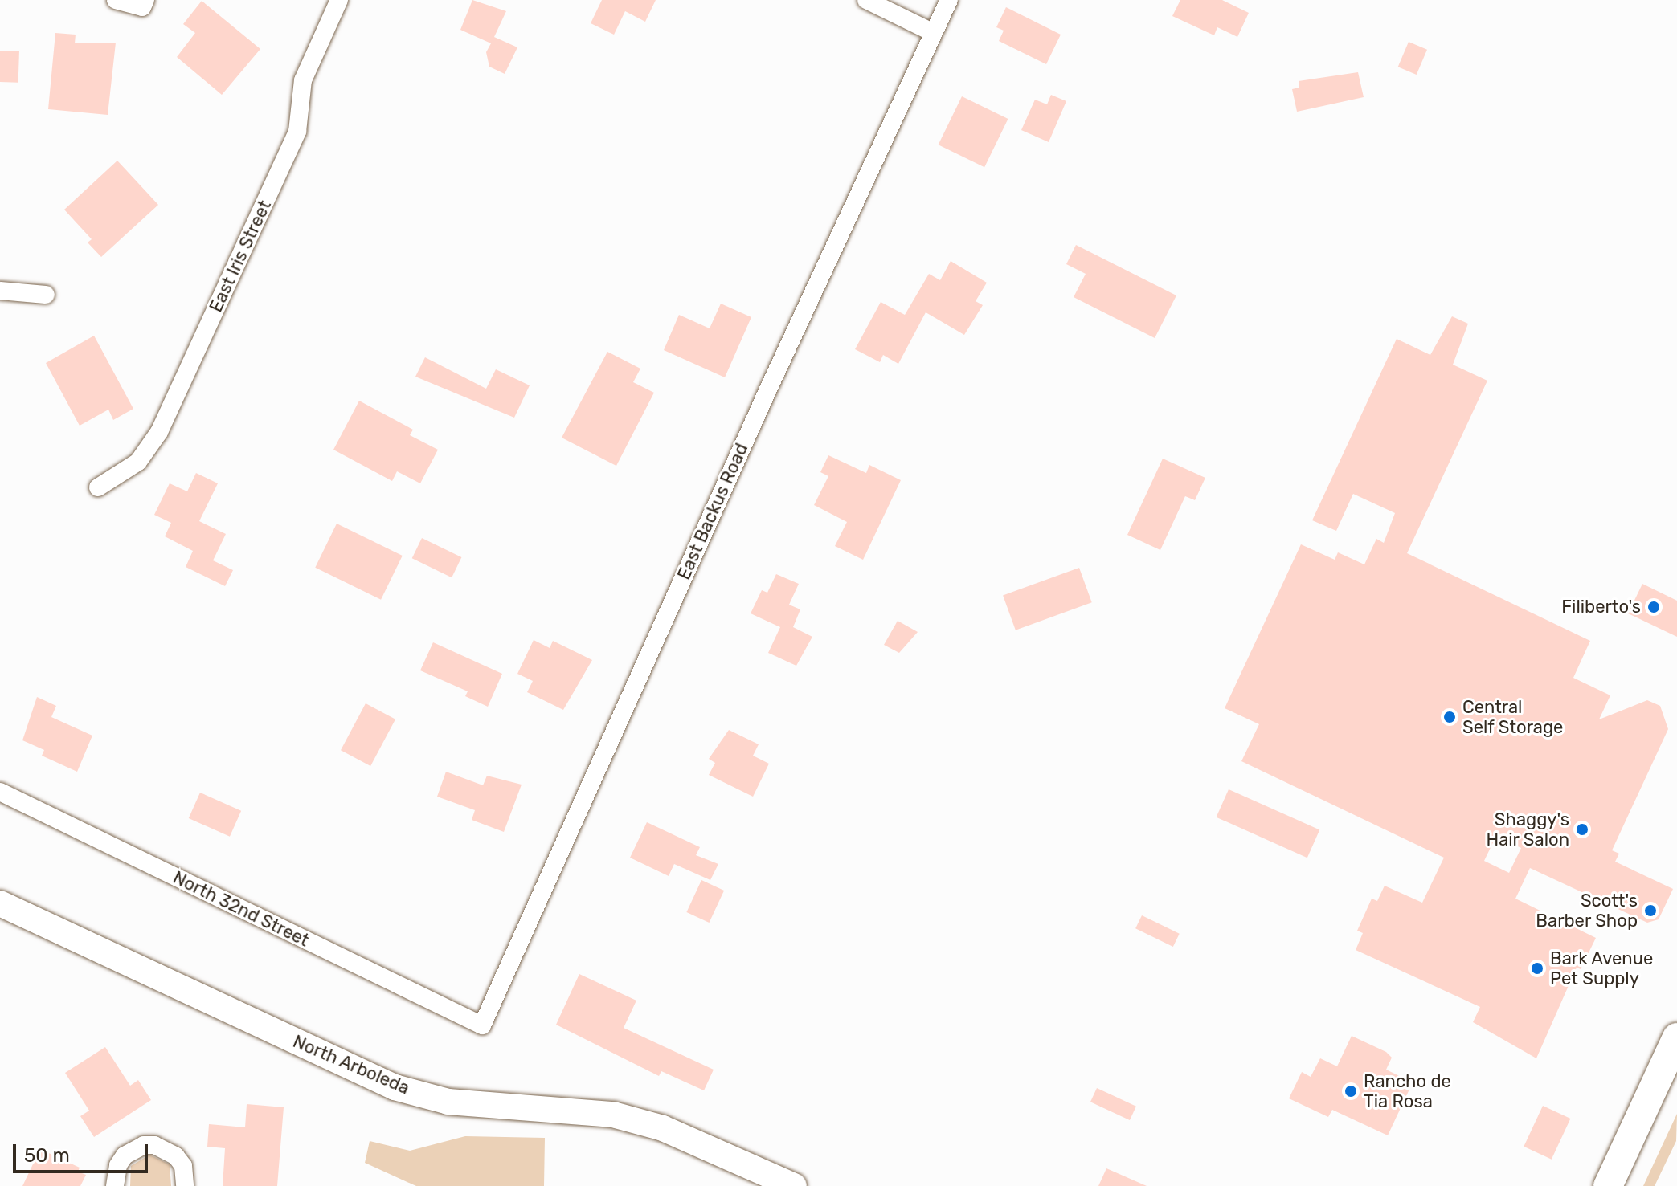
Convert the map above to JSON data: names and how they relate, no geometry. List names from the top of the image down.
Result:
{
  "streets": {
    "street": [
      "East Iris Street",
      "East Backus Road",
      "North 32nd Street",
      "North Arboleda"
    ]
  },
  "crossings": [
    ["East Backus Road", "North 32nd Street"]
  ],
  "places": [
    "Filiberto's",
    "Central Self Storage",
    "Shaggy's Hair Salon",
    "Scott's Barber Shop",
    "Bark Avenue Pet Supply",
    "Rancho de Tia Rosa"
  ],
  "scale_bar": "50 m"
}
